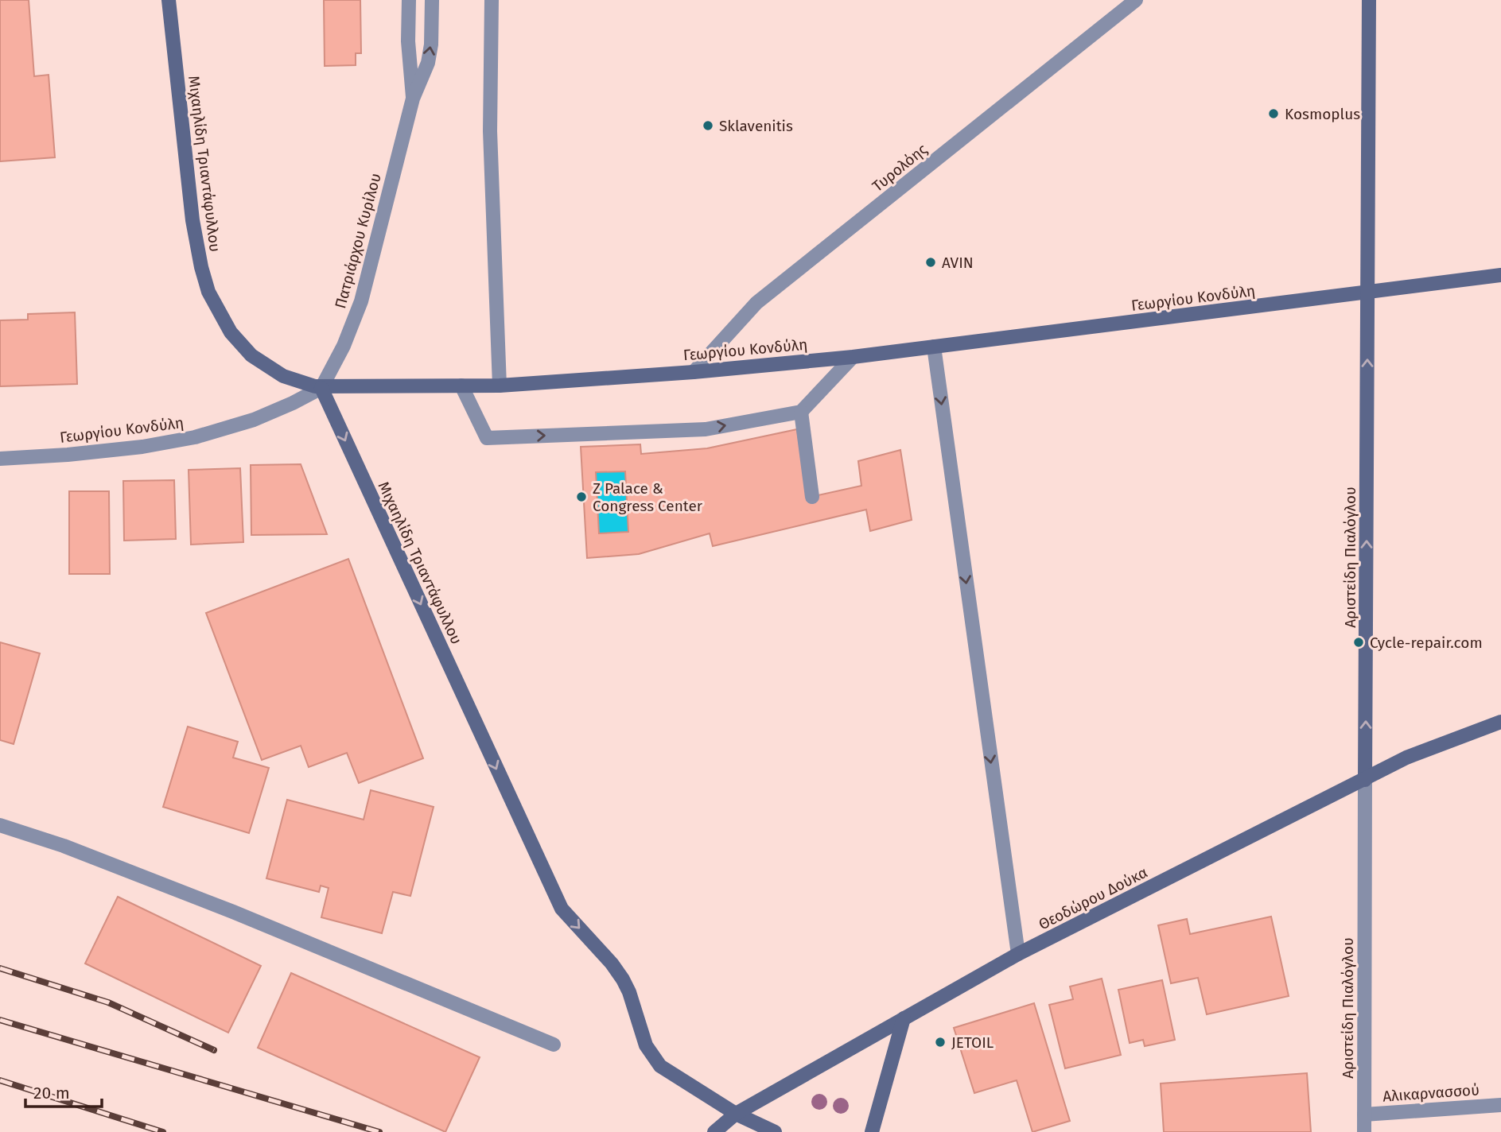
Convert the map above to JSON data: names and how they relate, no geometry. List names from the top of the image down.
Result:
{
  "streets": {
    "street": [
      "Μιχαηλίδη Τριαντάφυλλου",
      "Τυρολόης",
      "Πατριάρχου Κυρίλου",
      "Γεωργίου Κονδύλη",
      "Αριστείδη Πιαλόγλου",
      "Θεοδώρου Δούκα",
      "Αλικαρνασσού"
    ]
  },
  "crossings": [
    ["Μιχαηλίδη Τριαντάφυλλου", "Πατριάρχου Κυρίλου"],
    ["Μιχαηλίδη Τριαντάφυλλου", "Γεωργίου Κονδύλη"],
    ["Μιχαηλίδη Τριαντάφυλλου", "Θεοδώρου Δούκα"],
    ["Τυρολόης", "Γεωργίου Κονδύλη"],
    ["Πατριάρχου Κυρίλου", "Γεωργίου Κονδύλη"],
    ["Γεωργίου Κονδύλη", "Αριστείδη Πιαλόγλου"],
    ["Αριστείδη Πιαλόγλου", "Θεοδώρου Δούκα"],
    ["Αριστείδη Πιαλόγλου", "Αλικαρνασσού"]
  ],
  "one_way": ["Μιχαηλίδη Τριαντάφυλλου", "Αριστείδη Πιαλόγλου"],
  "places": [
    "Kosmoplus",
    "Sklavenitis",
    "AVIN",
    "Z Palace & Congress Center",
    "Cycle-repair.com",
    "JETOIL"
  ],
  "scale_bar": "20 m"
}
